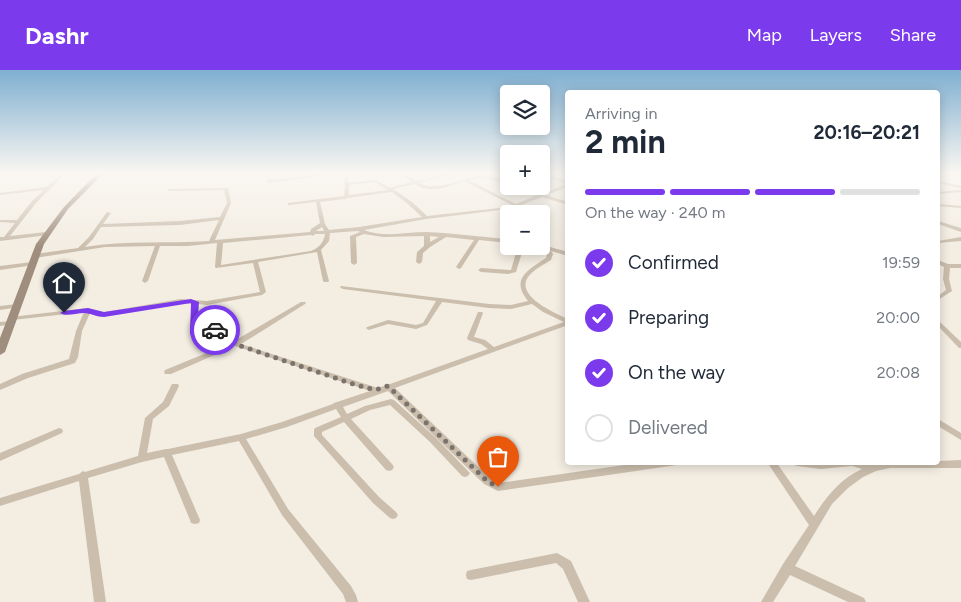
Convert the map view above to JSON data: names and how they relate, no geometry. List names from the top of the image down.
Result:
{
  "page": {
    "header": "Dashr",
    "nav": ["Map", "Layers", "Share"],
    "map_buttons": ["+", "−"],
    "heading": ["2 min", "Arriving in", "20:16–20:21"],
    "bar": "On the way · 240 m",
    "list": [
      ["Confirmed", "19:59"],
      ["Preparing", "20:00"],
      ["On the way", "20:08"],
      "Delivered"
    ]
  }
}
